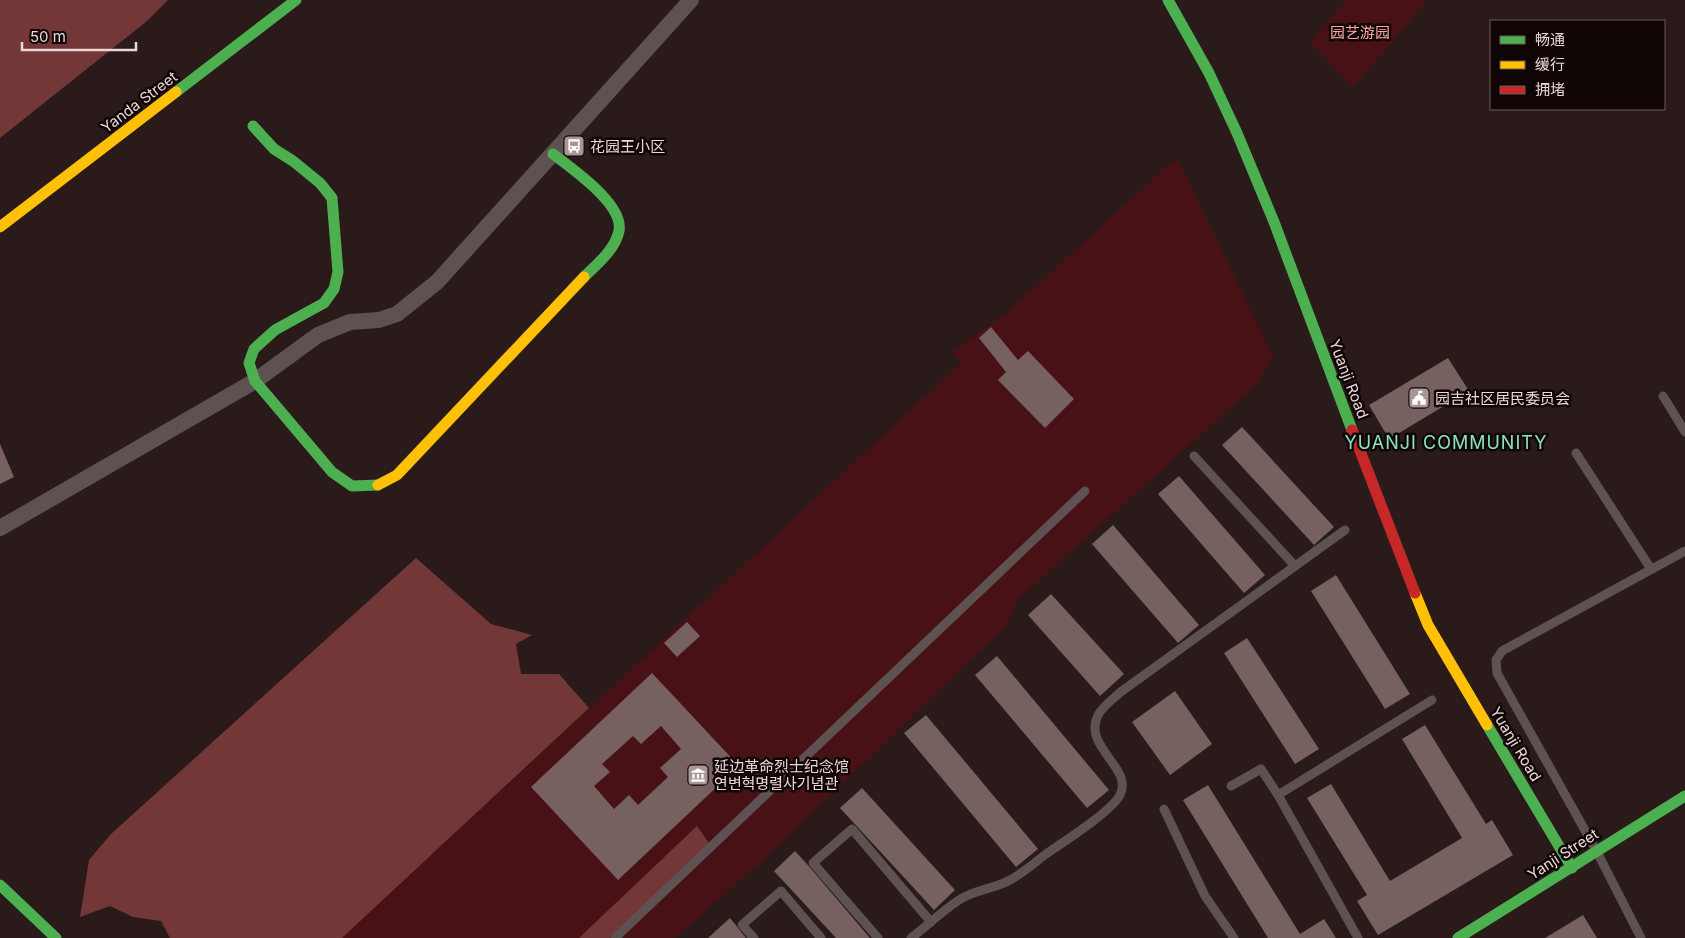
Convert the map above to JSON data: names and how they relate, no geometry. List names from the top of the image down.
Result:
{
  "streets": {
    "street": ["Yanda Street", "Yuanji Road", "Yanji Street"]
  },
  "crossings": [
    ["Yuanji Road", "Yanji Street"]
  ],
  "districts": ["YUANJI COMMUNITY"],
  "parks": ["园艺游园"],
  "places": {
    "bus stop": ["花园王小区"],
    "public building": ["园吉社区居民委员会"],
    "museum": ["延边革命烈士纪念馆 연변혁명렬사기념관"]
  },
  "legend": ["畅通", "缓行", "拥堵"],
  "scale_bar": "50 m"
}
